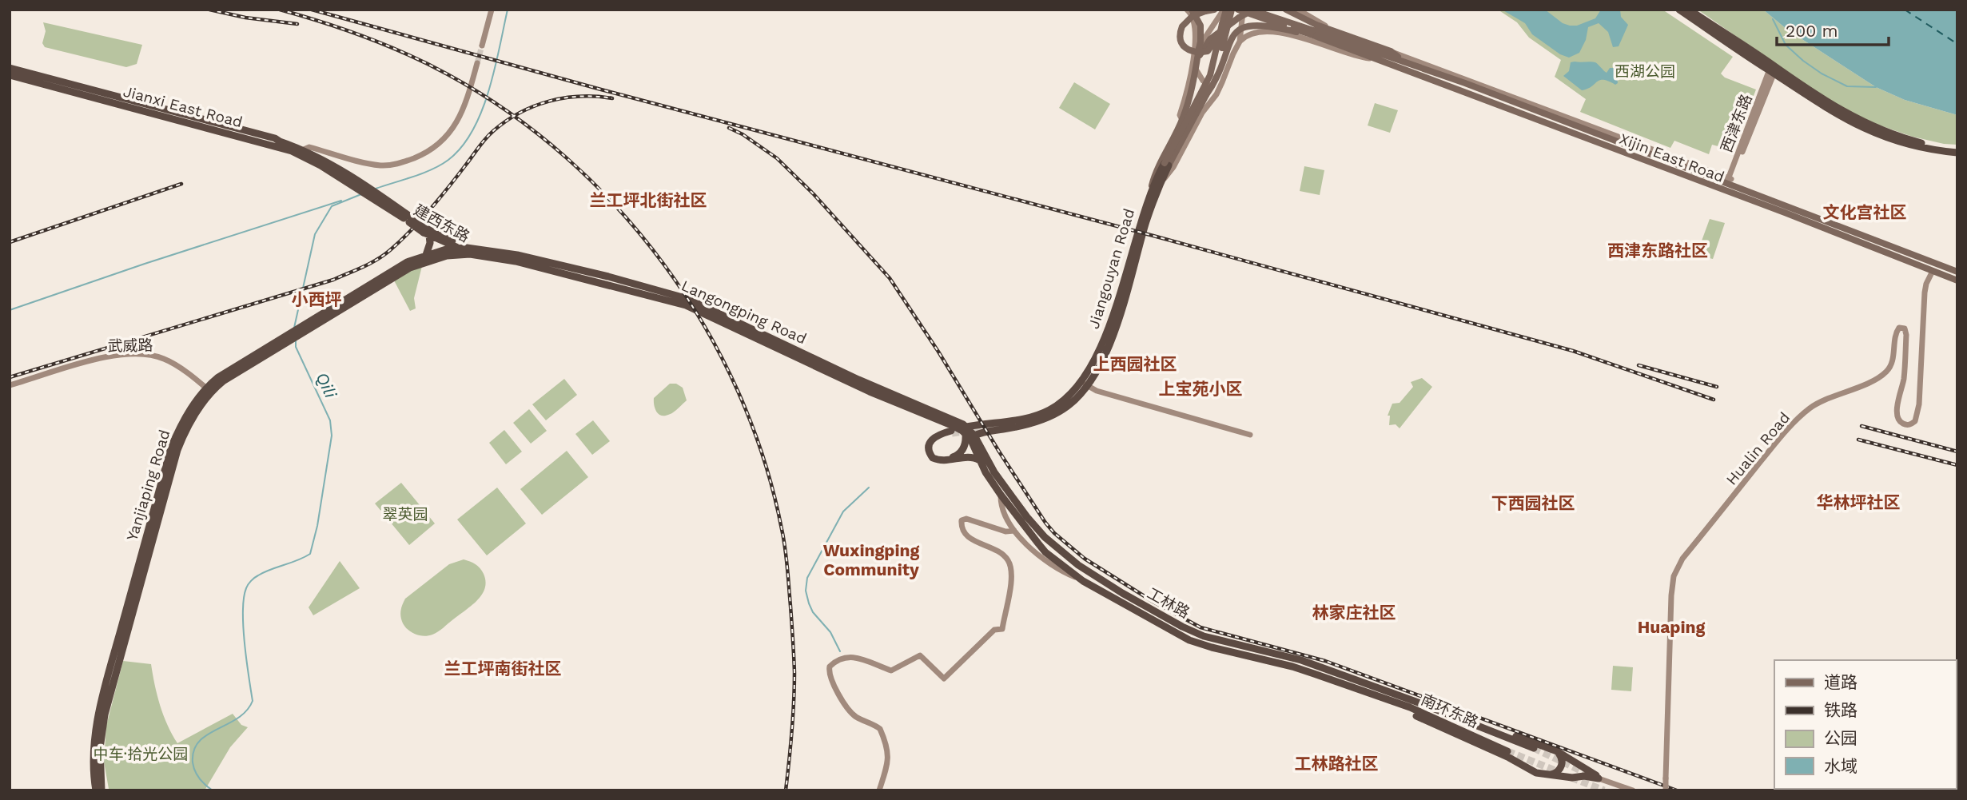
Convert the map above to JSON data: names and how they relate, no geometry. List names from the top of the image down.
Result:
{
  "streets": {
    "highway": [
      "Jianxi East Road",
      "建西东路",
      "Jiangouyan Road",
      "Langongping Road",
      "Yanjiaping Road",
      "工林路",
      "南环东路"
    ],
    "main road": ["Xijin East Road"],
    "street": ["西津东路", "武威路", "Hualin Road"]
  },
  "crossings": [
    ["Jianxi East Road", "建西东路"],
    ["西津东路", "Xijin East Road"],
    ["Xijin East Road", "Hualin Road"],
    ["建西东路", "Langongping Road"],
    ["建西东路", "Yanjiaping Road"],
    ["Langongping Road", "Yanjiaping Road"],
    ["Langongping Road", "工林路"],
    ["武威路", "Yanjiaping Road"],
    ["工林路", "南环东路"]
  ],
  "districts": [
    "兰工坪北街社区",
    "文化宫社区",
    "西津东路社区",
    "小西坪",
    "上西园社区",
    "上宝苑小区",
    "华林坪社区",
    "下西园社区",
    "Wuxingping Community",
    "林家庄社区",
    "Huaping",
    "兰工坪南街社区",
    "工林路社区"
  ],
  "water": ["Qili"],
  "parks": ["西湖公园", "翠英园", "中车·拾光公园"],
  "legend": [
    "道路",
    "铁路",
    "公园",
    "水域"
  ],
  "scale_bar": "200 m"
}
